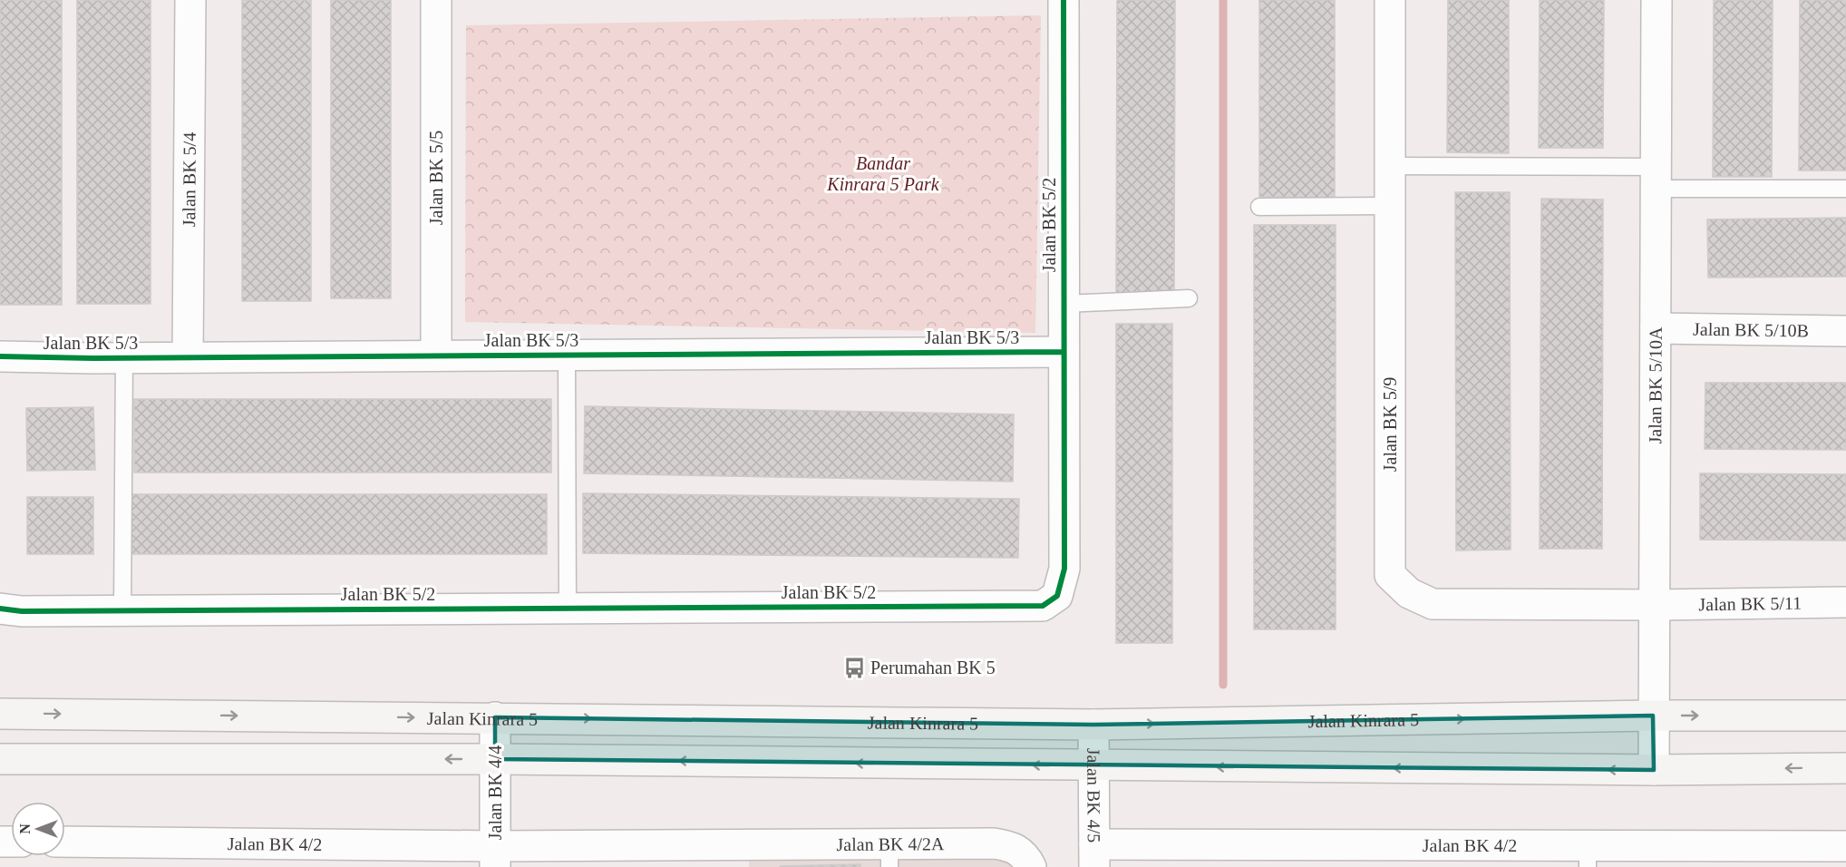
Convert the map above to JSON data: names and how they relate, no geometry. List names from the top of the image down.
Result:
{
  "streets": {
    "main road": ["Jalan Kinrara 5"],
    "street": [
      "Jalan BK 5/5",
      "Jalan BK 5/4",
      "Jalan BK 5/2",
      "Jalan BK 5/10B",
      "Jalan BK 5/3",
      "Jalan BK 5/10A",
      "Jalan BK 5/9",
      "Jalan BK 5/11",
      "Jalan BK 4/4",
      "Jalan BK 4/5",
      "Jalan BK 4/2A",
      "Jalan BK 4/2"
    ]
  },
  "crossings": [
    ["Jalan BK 5/5", "Jalan BK 5/3"],
    ["Jalan BK 5/4", "Jalan BK 5/3"],
    ["Jalan BK 5/2", "Jalan BK 5/3"],
    ["Jalan BK 5/10B", "Jalan BK 5/10A"],
    ["Jalan BK 5/10A", "Jalan BK 5/9"],
    ["Jalan BK 5/10A", "Jalan BK 5/11"],
    ["Jalan BK 5/10A", "Jalan Kinrara 5"],
    ["Jalan BK 5/9", "Jalan BK 5/11"],
    ["Jalan Kinrara 5", "Jalan BK 4/4"],
    ["Jalan Kinrara 5", "Jalan BK 4/5"],
    ["Jalan BK 4/4", "Jalan BK 4/2A"],
    ["Jalan BK 4/4", "Jalan BK 4/2"],
    ["Jalan BK 4/5", "Jalan BK 4/2"],
    ["Jalan BK 4/2A", "Jalan BK 4/2"]
  ],
  "parks": ["Bandar Kinrara 5 Park"],
  "places": {
    "bus stop": ["Perumahan BK 5"]
  },
  "north": "left"
}
